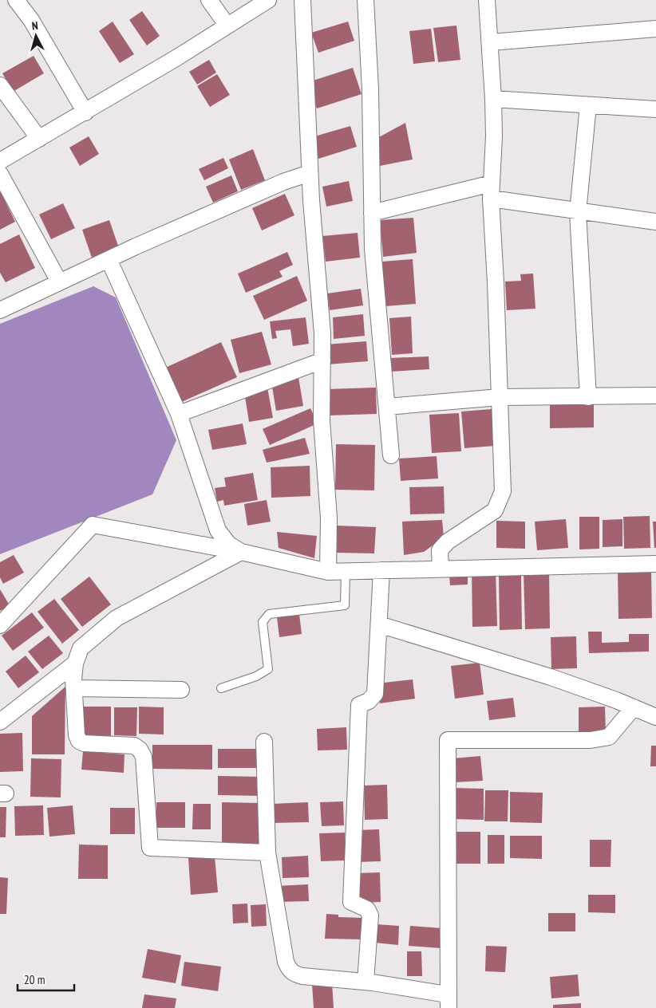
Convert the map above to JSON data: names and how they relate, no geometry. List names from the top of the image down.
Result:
{
  "scale_bar": "20 m",
  "north": "top"
}
